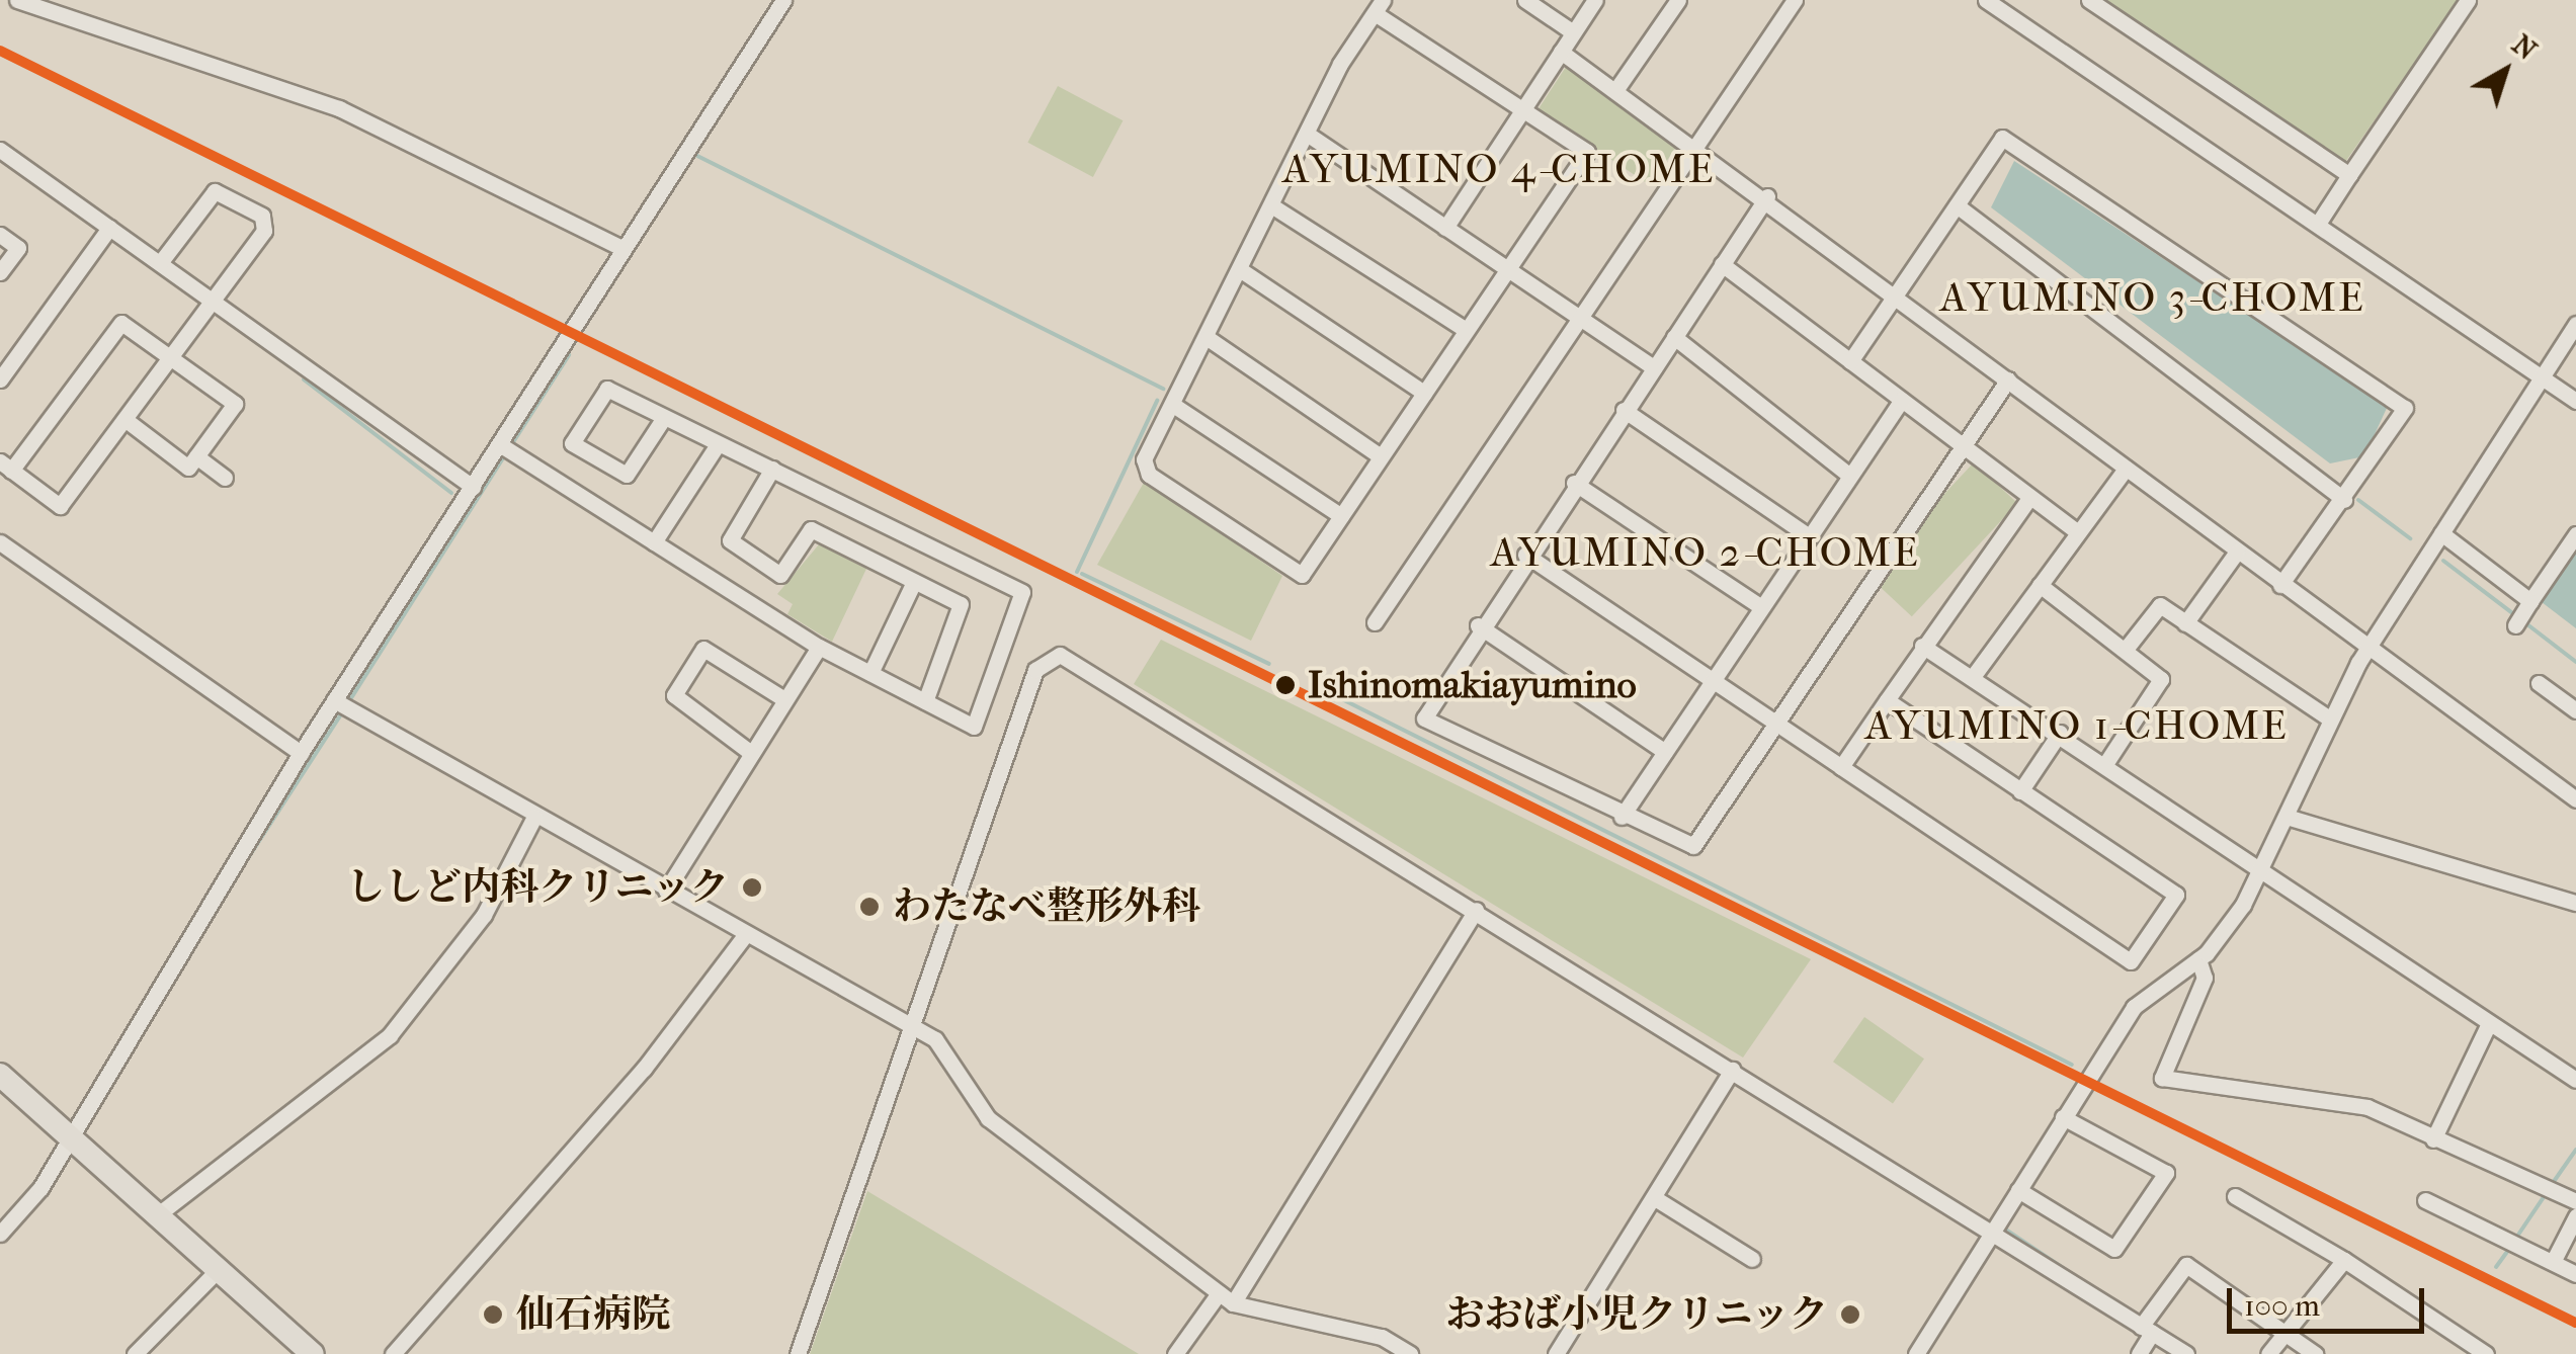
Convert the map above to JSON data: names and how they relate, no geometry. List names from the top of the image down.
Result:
{
  "districts": [
    "AYUMINO 4-CHOME",
    "AYUMINO 3-CHOME",
    "AYUMINO 2-CHOME",
    "AYUMINO 1-CHOME"
  ],
  "places": [
    "Ishinomakiayumino",
    "ししど内科クリニック",
    "わたなべ整形外科",
    "仙石病院",
    "おおば小児クリニック"
  ],
  "scale_bar": "100 m",
  "north": "top right"
}
